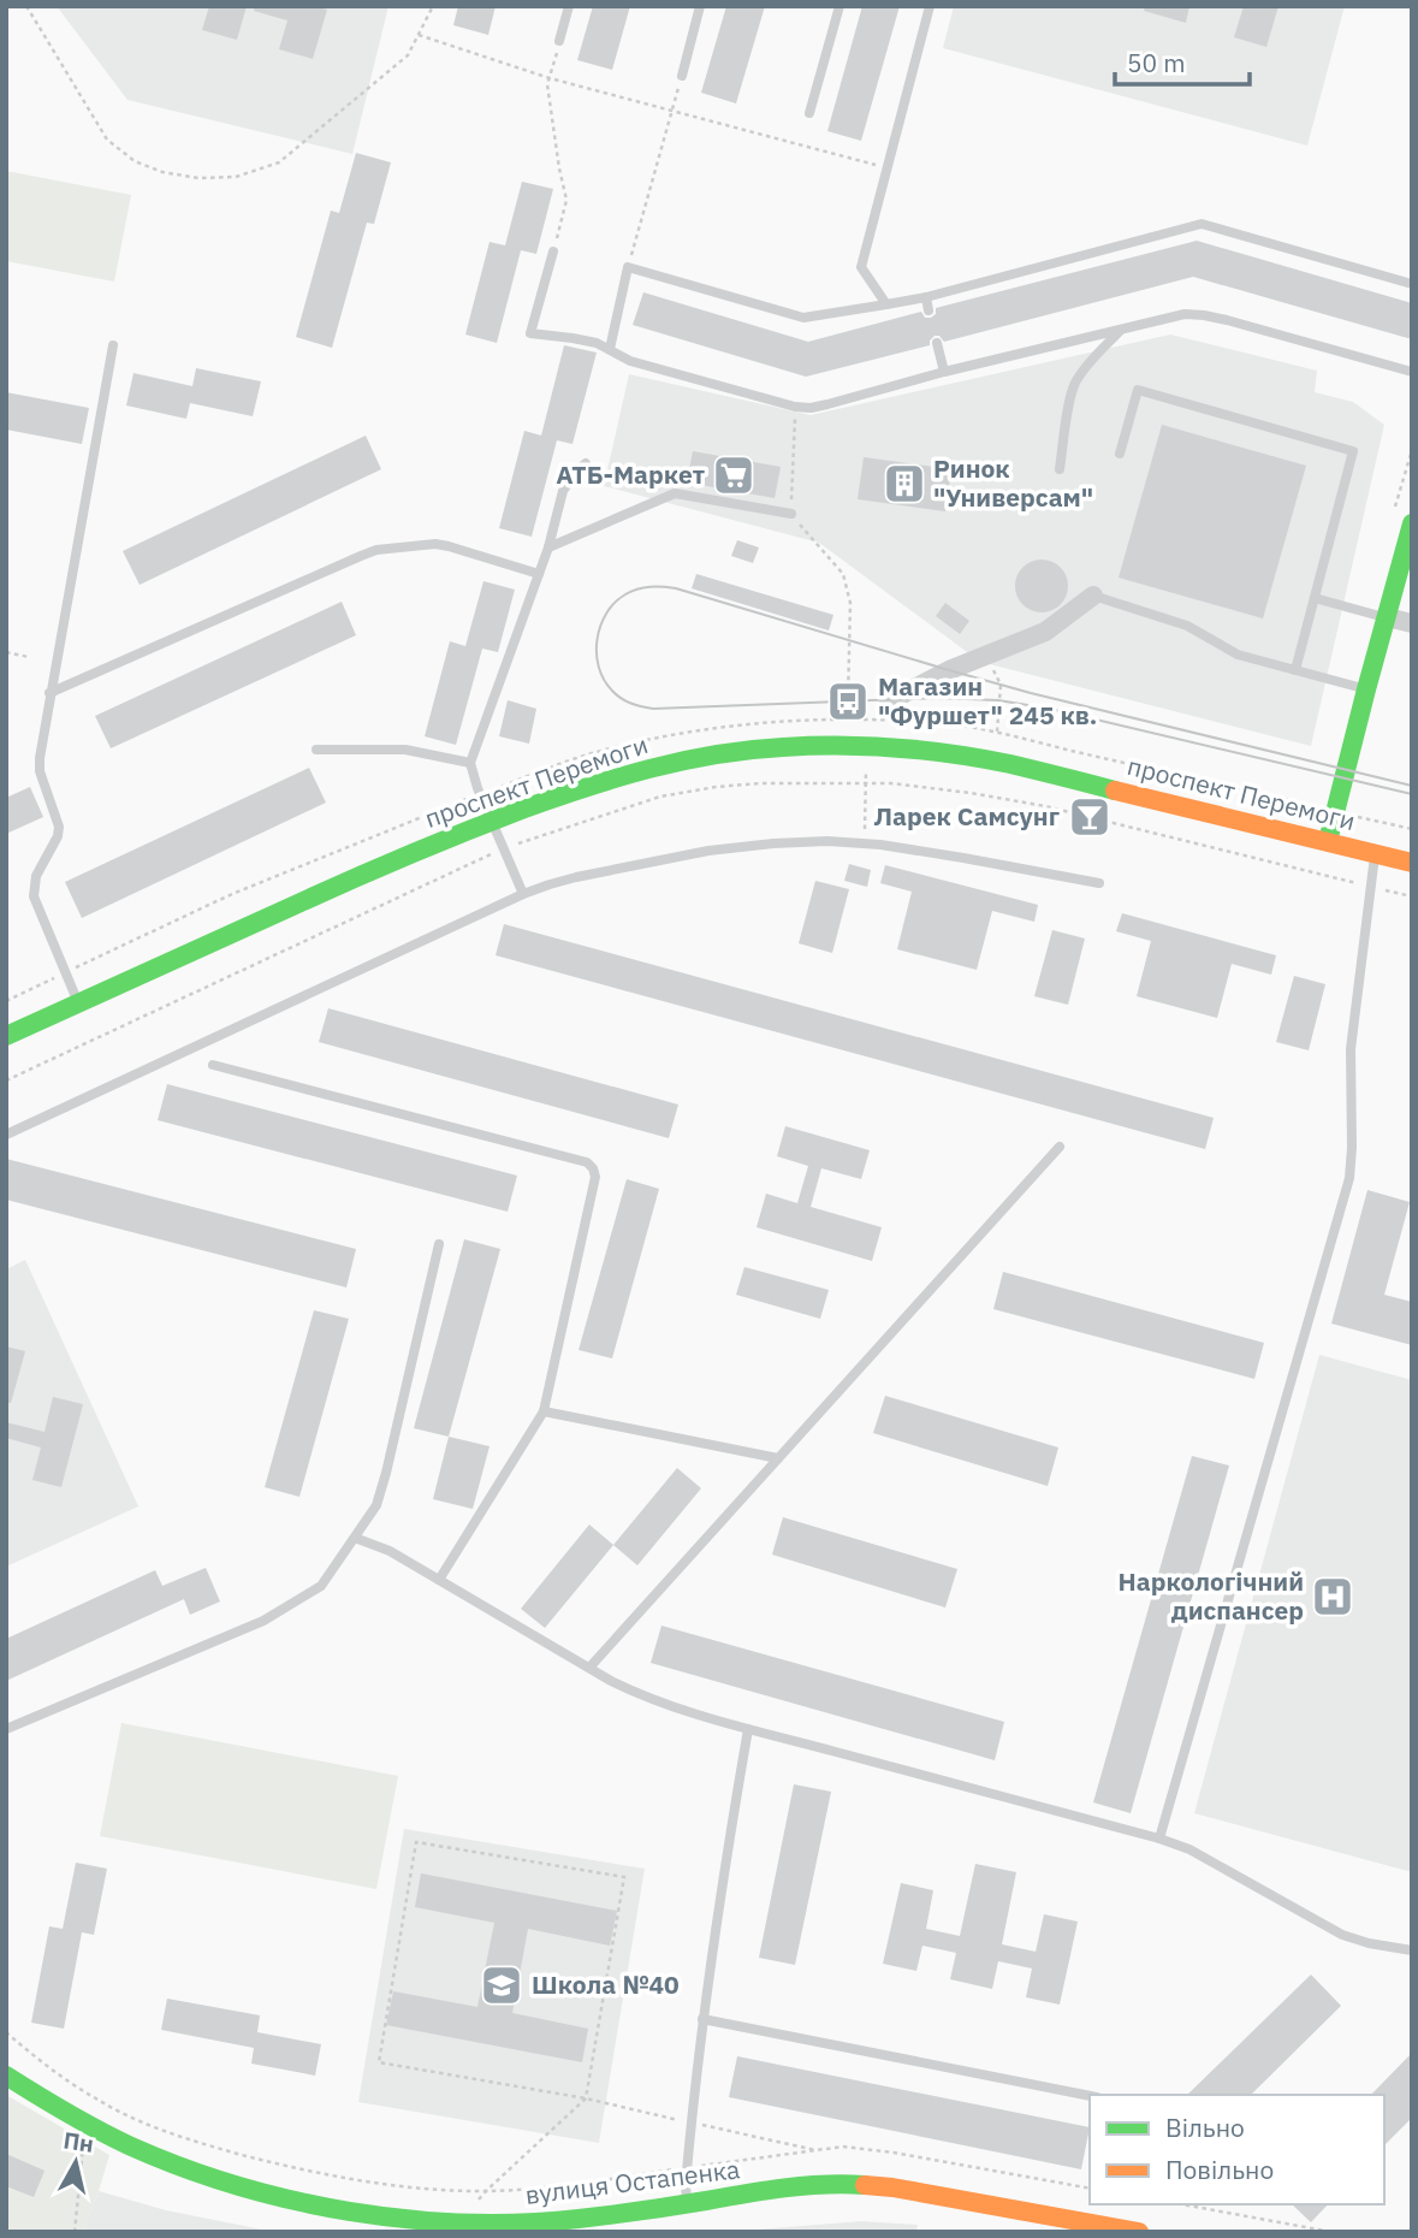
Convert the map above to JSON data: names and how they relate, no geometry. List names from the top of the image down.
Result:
{
  "streets": {
    "street": ["проспект Перемоги", "вулиця Остапенка"]
  },
  "places": {
    "supermarket": ["АТБ-Маркет"],
    "building": ["Ринок \"Универсам\""],
    "bus stop": ["Магазин \"Фуршет\" 245 кв."],
    "bar": ["Ларек Самсунг"],
    "hospital": ["Наркологічний диспансер"],
    "school or university": ["Школа №40"]
  },
  "legend": ["Вільно", "Повільно"],
  "scale_bar": "50 m",
  "north": "top"
}
